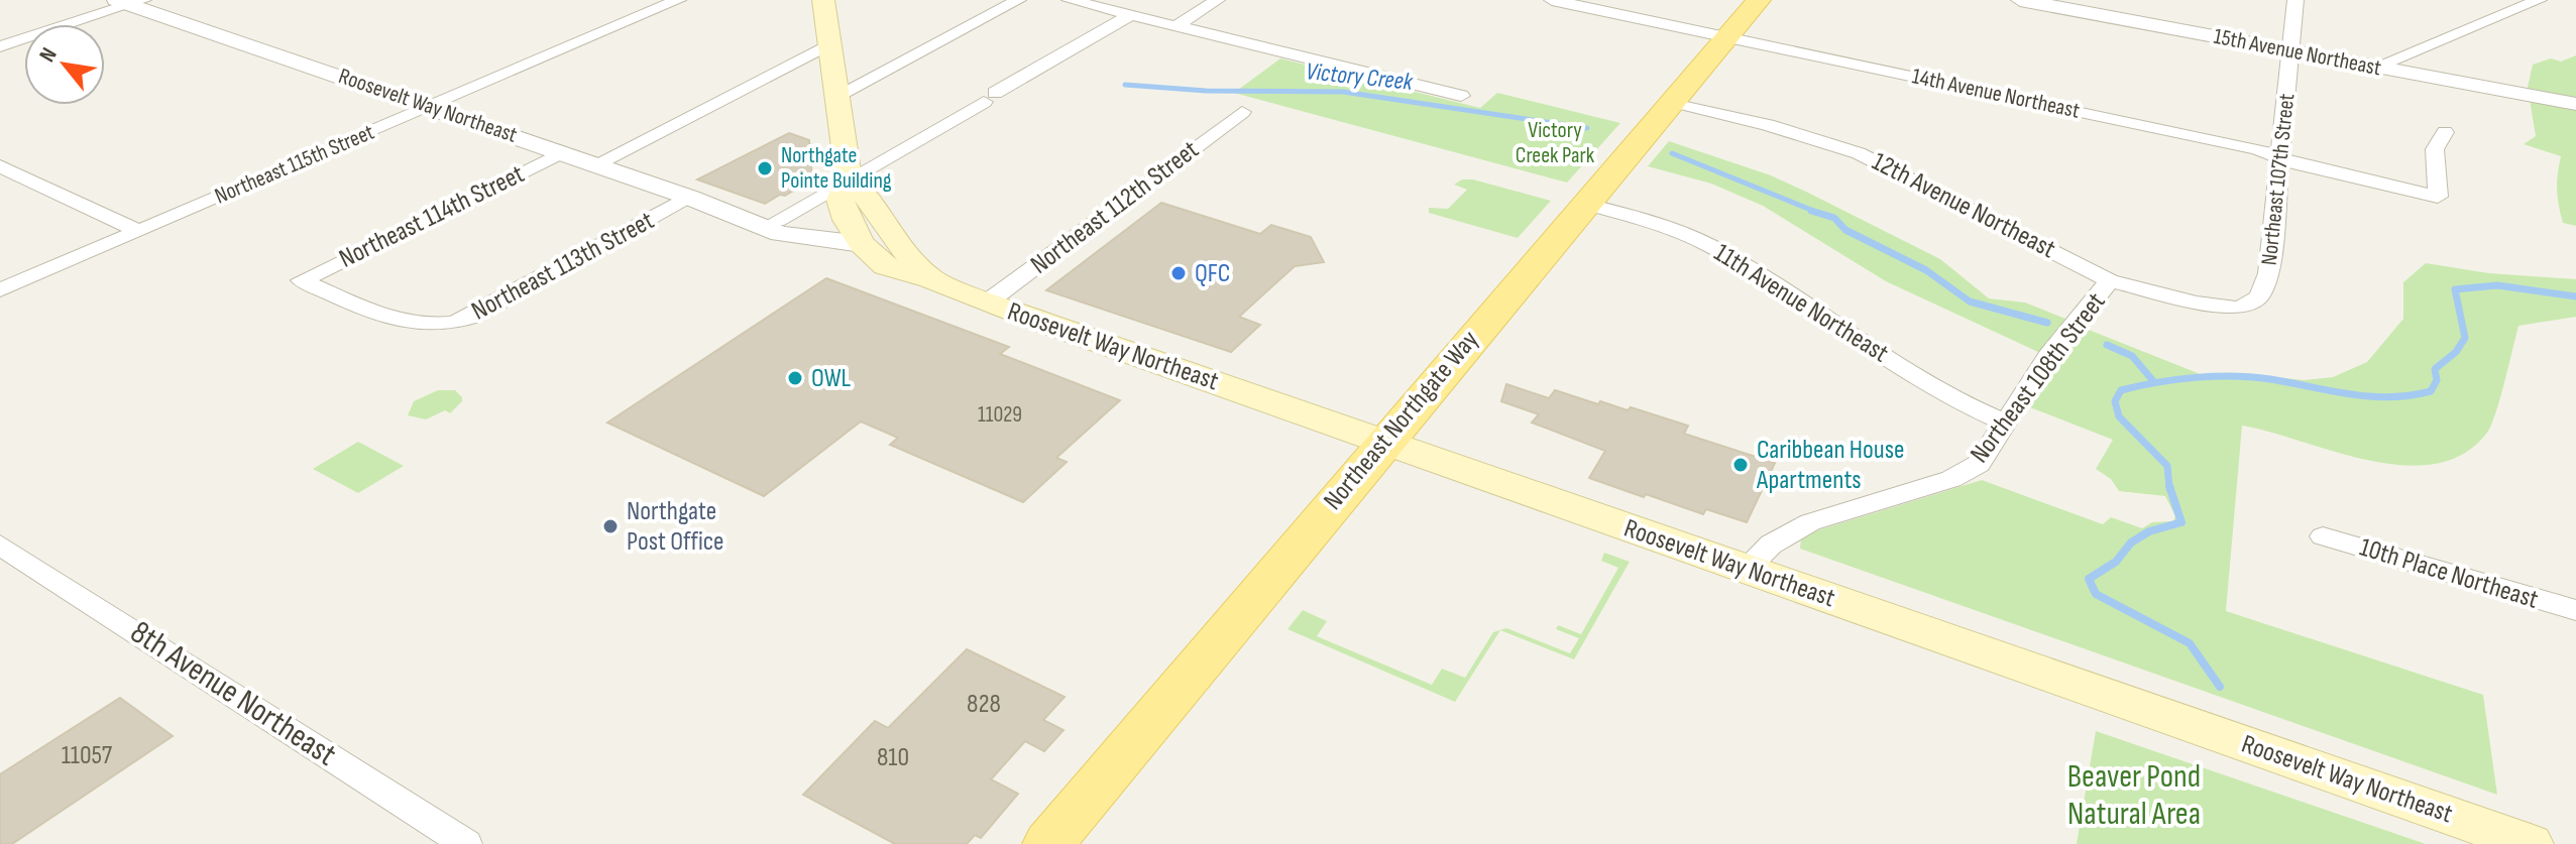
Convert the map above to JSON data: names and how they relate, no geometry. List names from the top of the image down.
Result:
{
  "streets": {
    "main road": ["Roosevelt Way Northeast", "Northeast Northgate Way"],
    "street": [
      "15th Avenue Northeast",
      "14th Avenue Northeast",
      "Northeast 115th Street",
      "Northeast 107th Street",
      "12th Avenue Northeast",
      "Northeast 112th Street",
      "Northeast 114th Street",
      "Northeast 113th Street",
      "11th Avenue Northeast",
      "Northeast 108th Street",
      "10th Place Northeast",
      "8th Avenue Northeast"
    ]
  },
  "crossings": [
    ["15th Avenue Northeast", "Northeast 107th Street"],
    ["14th Avenue Northeast", "Northeast 107th Street"],
    ["14th Avenue Northeast", "Northeast Northgate Way"],
    ["Roosevelt Way Northeast", "Northeast 115th Street"],
    ["Roosevelt Way Northeast", "Northeast 112th Street"],
    ["Roosevelt Way Northeast", "Northeast 114th Street"],
    ["Roosevelt Way Northeast", "Northeast 113th Street"],
    ["Roosevelt Way Northeast", "Northeast 108th Street"],
    ["Roosevelt Way Northeast", "Northeast Northgate Way"],
    ["Northeast 107th Street", "12th Avenue Northeast"],
    ["12th Avenue Northeast", "Northeast 108th Street"],
    ["12th Avenue Northeast", "Northeast Northgate Way"],
    ["Northeast 114th Street", "Northeast 113th Street"],
    ["11th Avenue Northeast", "Northeast 108th Street"],
    ["11th Avenue Northeast", "Northeast Northgate Way"]
  ],
  "water": ["Victory Creek"],
  "parks": ["Victory Creek Park", "Beaver Pond Natural Area"],
  "places": [
    "Northgate Pointe Building",
    "QFC",
    "OWL",
    "Caribbean House Apartments",
    "Northgate Post Office"
  ],
  "house_numbers": [
    "11029",
    "828",
    "11057",
    "810"
  ],
  "north": "top left"
}
